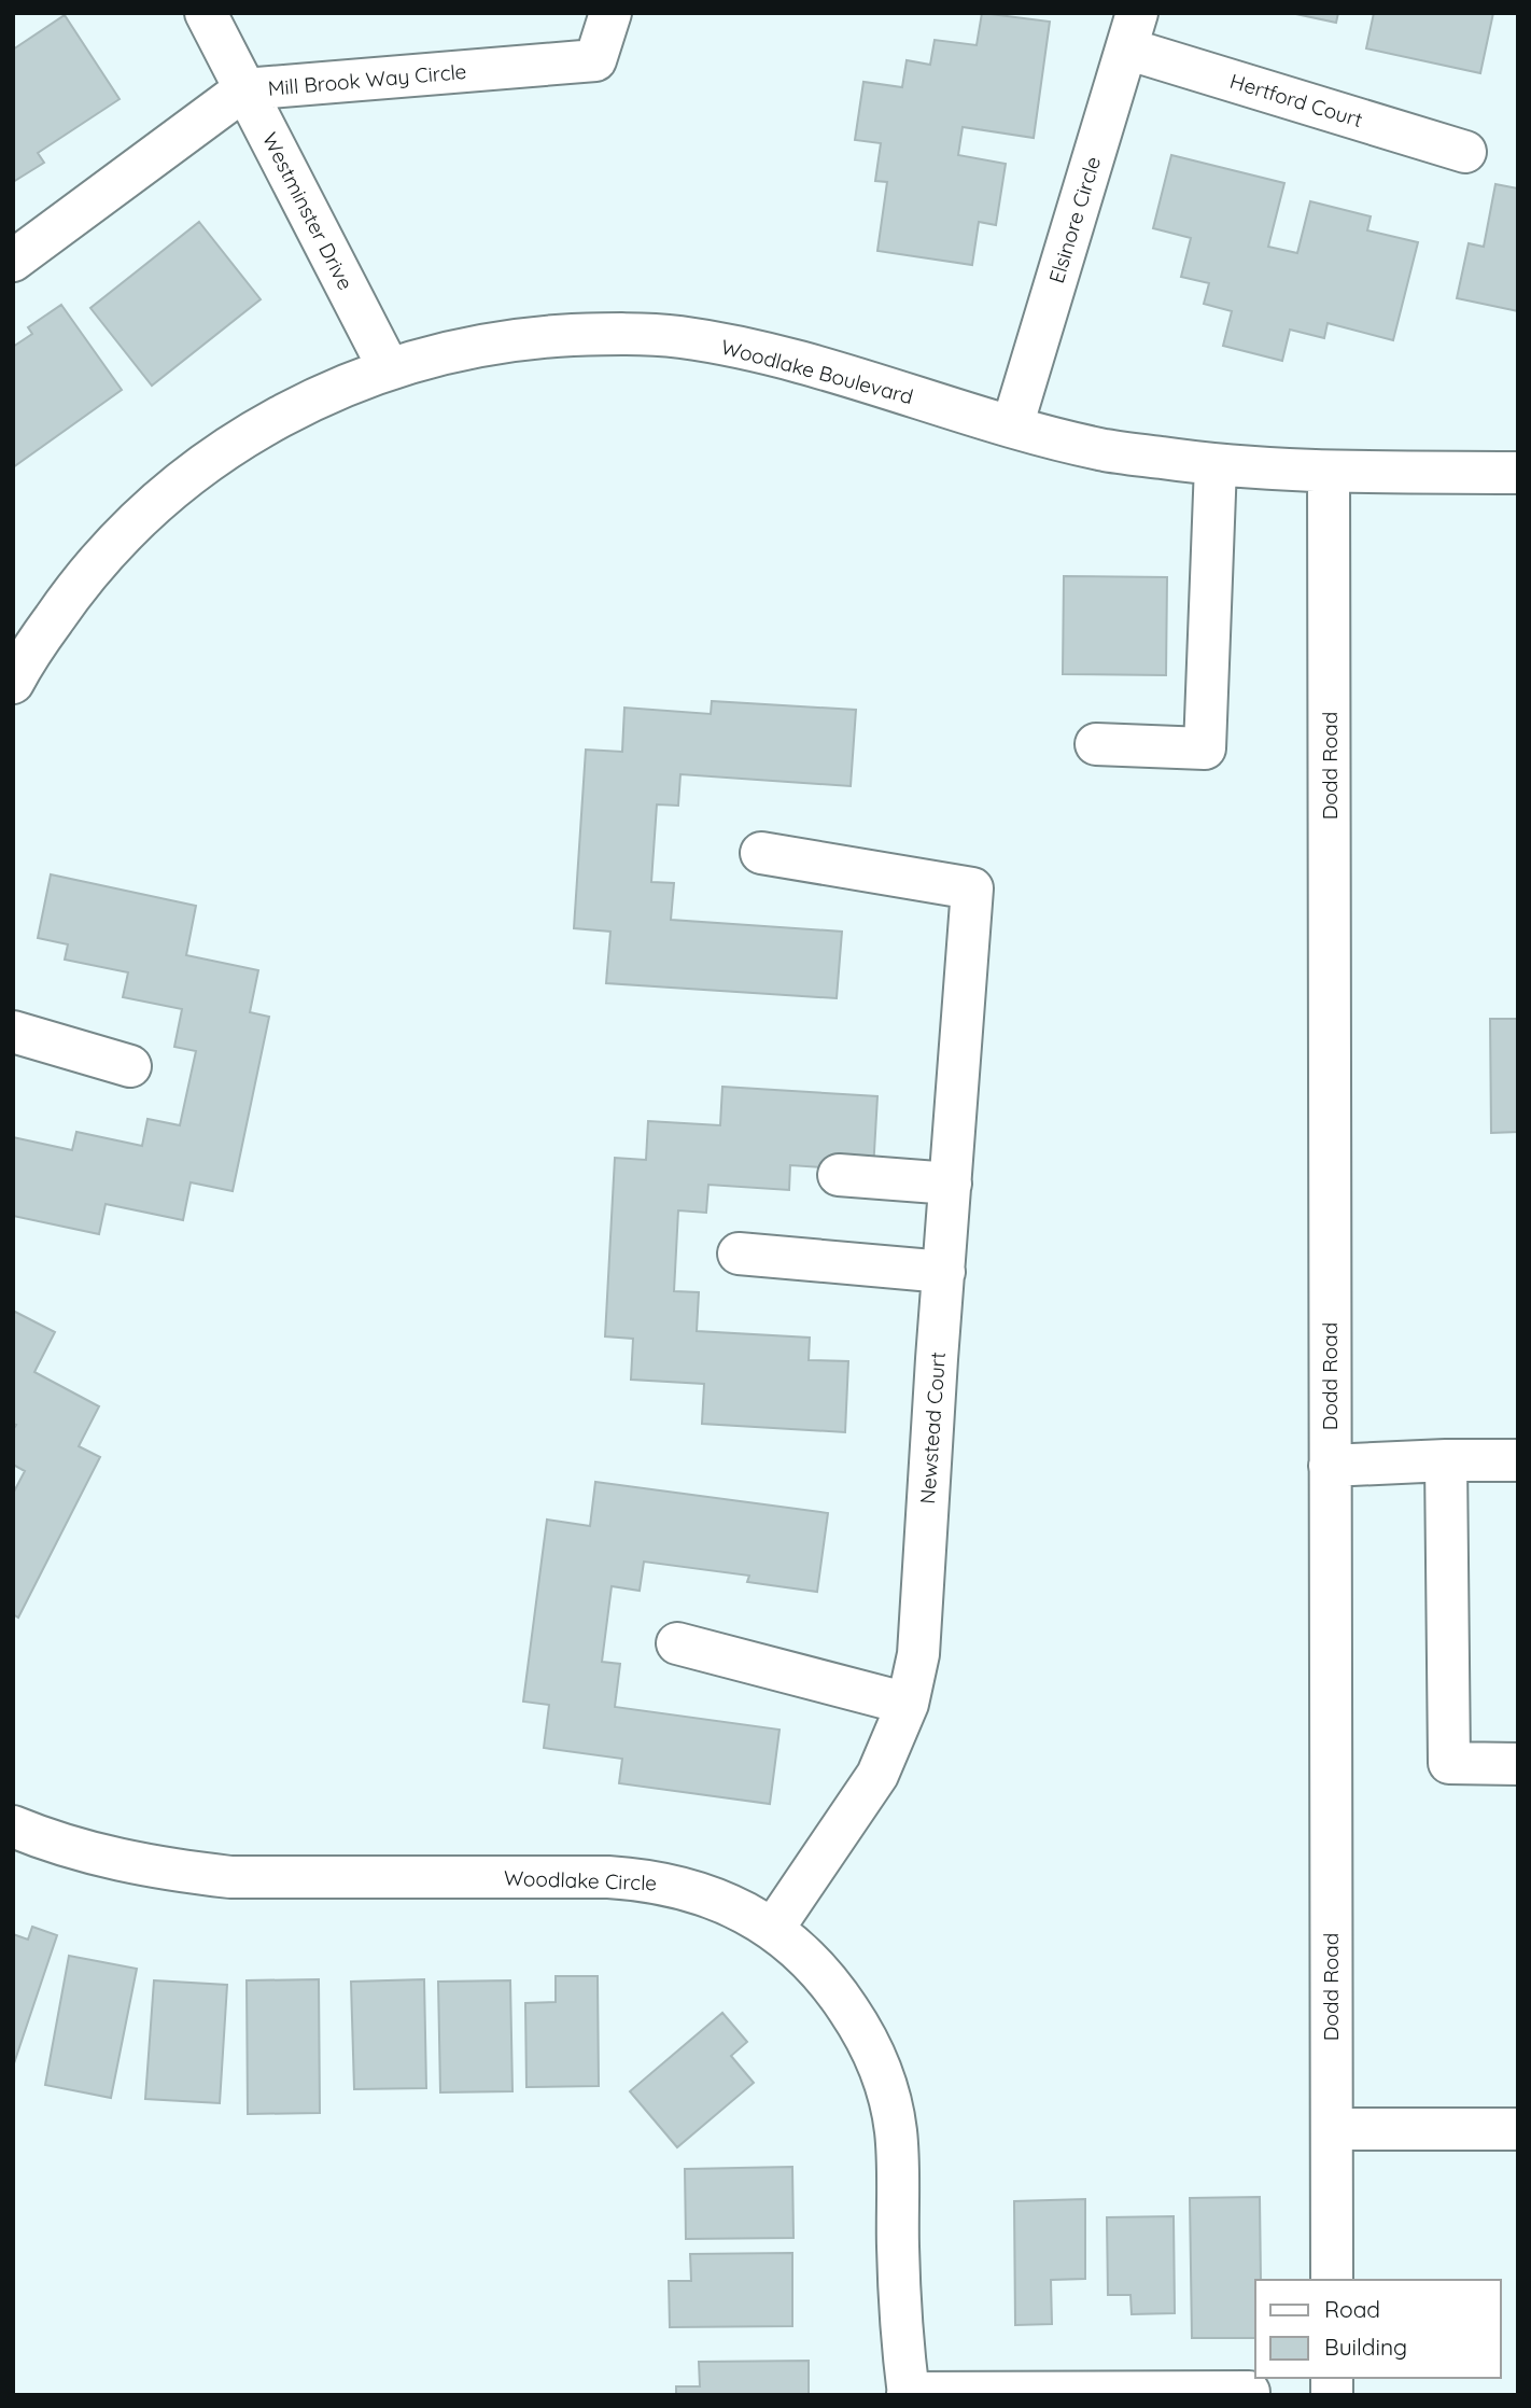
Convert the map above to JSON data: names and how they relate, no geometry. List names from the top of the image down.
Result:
{
  "streets": {
    "street": [
      "Mill Brook Way Circle",
      "Hertford Court",
      "Westminster Drive",
      "Elsinore Circle",
      "Woodlake Boulevard",
      "Dodd Road",
      "Newstead Court",
      "Woodlake Circle"
    ]
  },
  "crossings": [
    ["Mill Brook Way Circle", "Westminster Drive"],
    ["Hertford Court", "Elsinore Circle"],
    ["Westminster Drive", "Woodlake Boulevard"],
    ["Elsinore Circle", "Woodlake Boulevard"],
    ["Woodlake Boulevard", "Dodd Road"],
    ["Newstead Court", "Woodlake Circle"]
  ],
  "legend": ["Road", "Building"]
}
